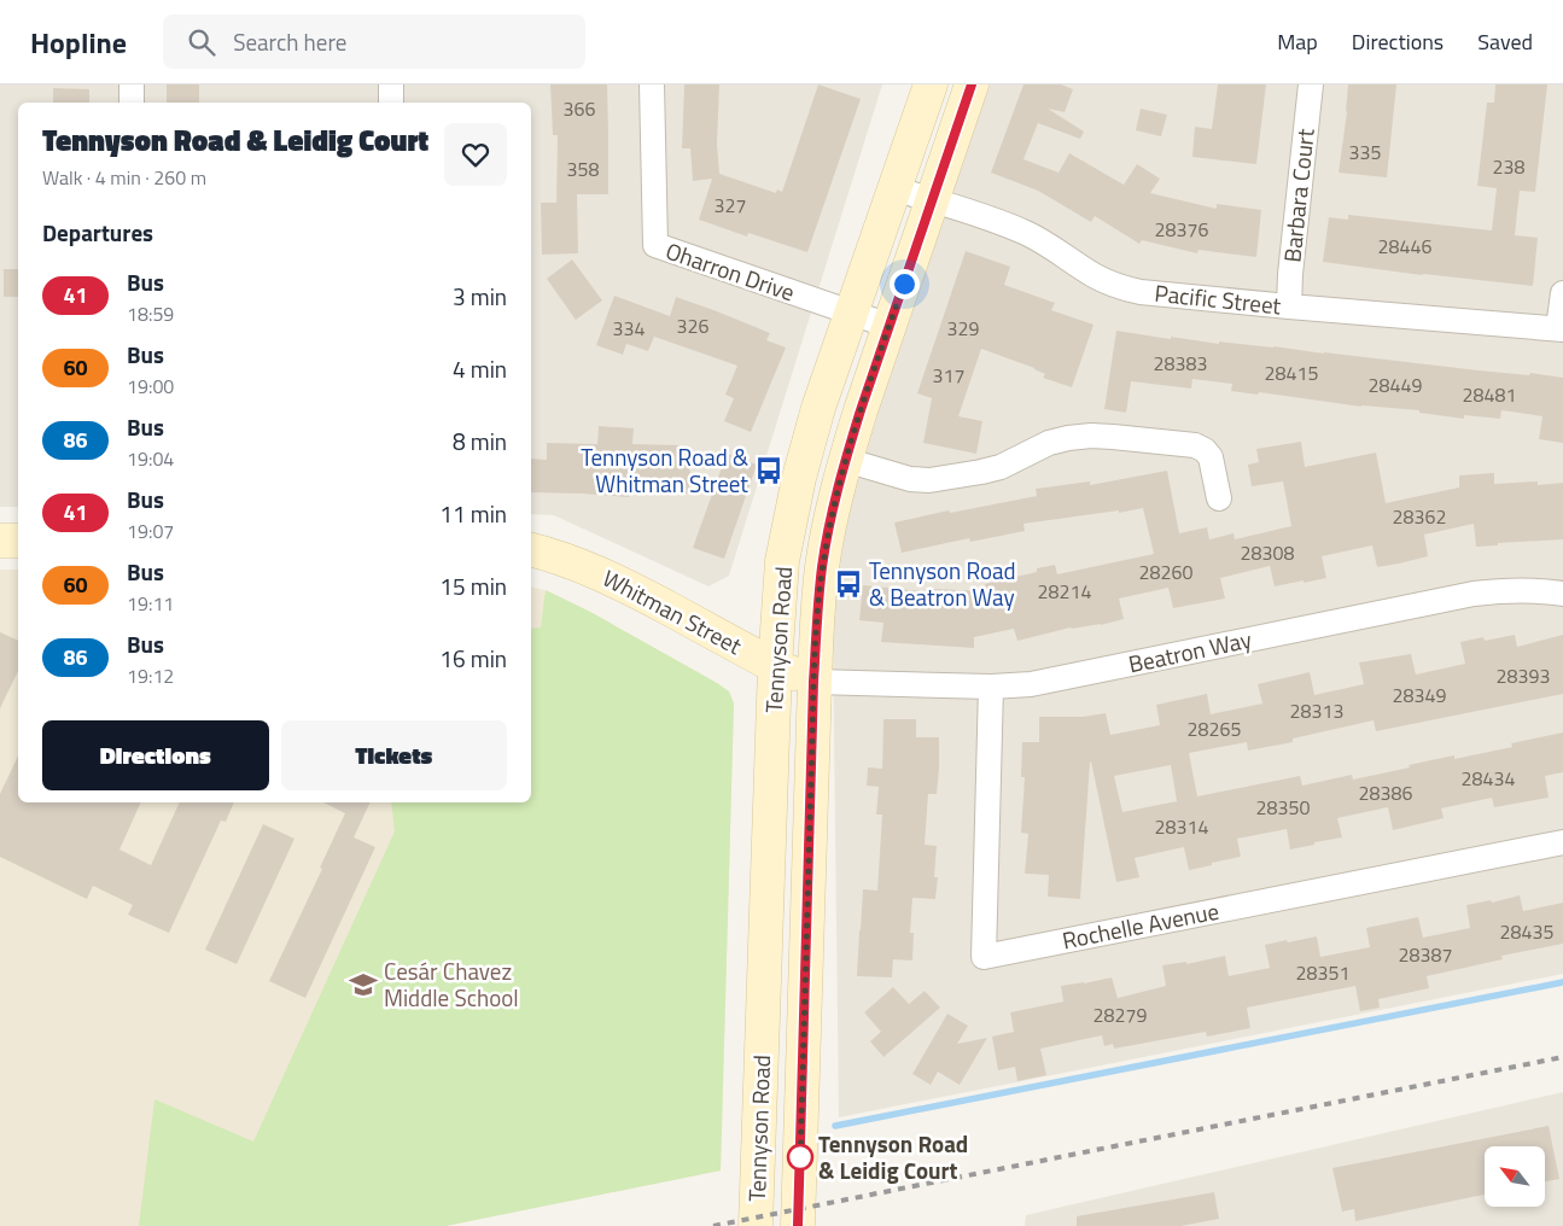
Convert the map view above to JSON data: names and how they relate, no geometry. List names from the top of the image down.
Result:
{
  "streets": {
    "main road": ["Whitman Street", "Tennyson Road"],
    "street": [
      "Barbara Court",
      "Oharron Drive",
      "Pacific Street",
      "Beatron Way",
      "Rochelle Avenue"
    ]
  },
  "crossings": [
    ["Barbara Court", "Pacific Street"],
    ["Oharron Drive", "Tennyson Road"],
    ["Pacific Street", "Tennyson Road"],
    ["Whitman Street", "Tennyson Road"],
    ["Whitman Street", "Beatron Way"],
    ["Tennyson Road", "Beatron Way"],
    ["Beatron Way", "Rochelle Avenue"]
  ],
  "places": {
    "bus stop": ["Tennyson Road & Whitman Street", "Tennyson Road & Beatron Way"],
    "school or university": ["Cesár Chavez Middle School"],
    "other": ["Tennyson Road & Leidig Court"]
  },
  "lines": ["bus line 41"],
  "house_numbers": [
    "366",
    "335",
    "238",
    "358",
    "327",
    "28376",
    "28446",
    "326",
    "334",
    "329",
    "28383",
    "28415",
    "317",
    "28449",
    "28481",
    "28362",
    "28308",
    "28260",
    "28214",
    "28393",
    "28349",
    "28313",
    "28265",
    "28434",
    "28386",
    "28350",
    "28314",
    "28435",
    "28387",
    "28351",
    "28279"
  ],
  "north": "top left",
  "page": {
    "header": "Hopline",
    "search": "Search here",
    "nav": ["Map", "Directions", "Saved"],
    "heading": [
      ["Tennyson Road & Leidig Court", "Walk · 4 min · 260 m"],
      "Departures"
    ],
    "list": [
      {
        "mark": "41",
        "name": "Bus",
        "note": "18:59",
        "value": "3 min"
      },
      {
        "mark": "60",
        "name": "Bus",
        "note": "19:00",
        "value": "4 min"
      },
      {
        "mark": "86",
        "name": "Bus",
        "note": "19:04",
        "value": "8 min"
      },
      {
        "mark": "41",
        "name": "Bus",
        "note": "19:07",
        "value": "11 min"
      },
      {
        "mark": "60",
        "name": "Bus",
        "note": "19:11",
        "value": "15 min"
      },
      {
        "mark": "86",
        "name": "Bus",
        "note": "19:12",
        "value": "16 min"
      }
    ],
    "buttons": ["Directions", "Tickets"]
  }
}
